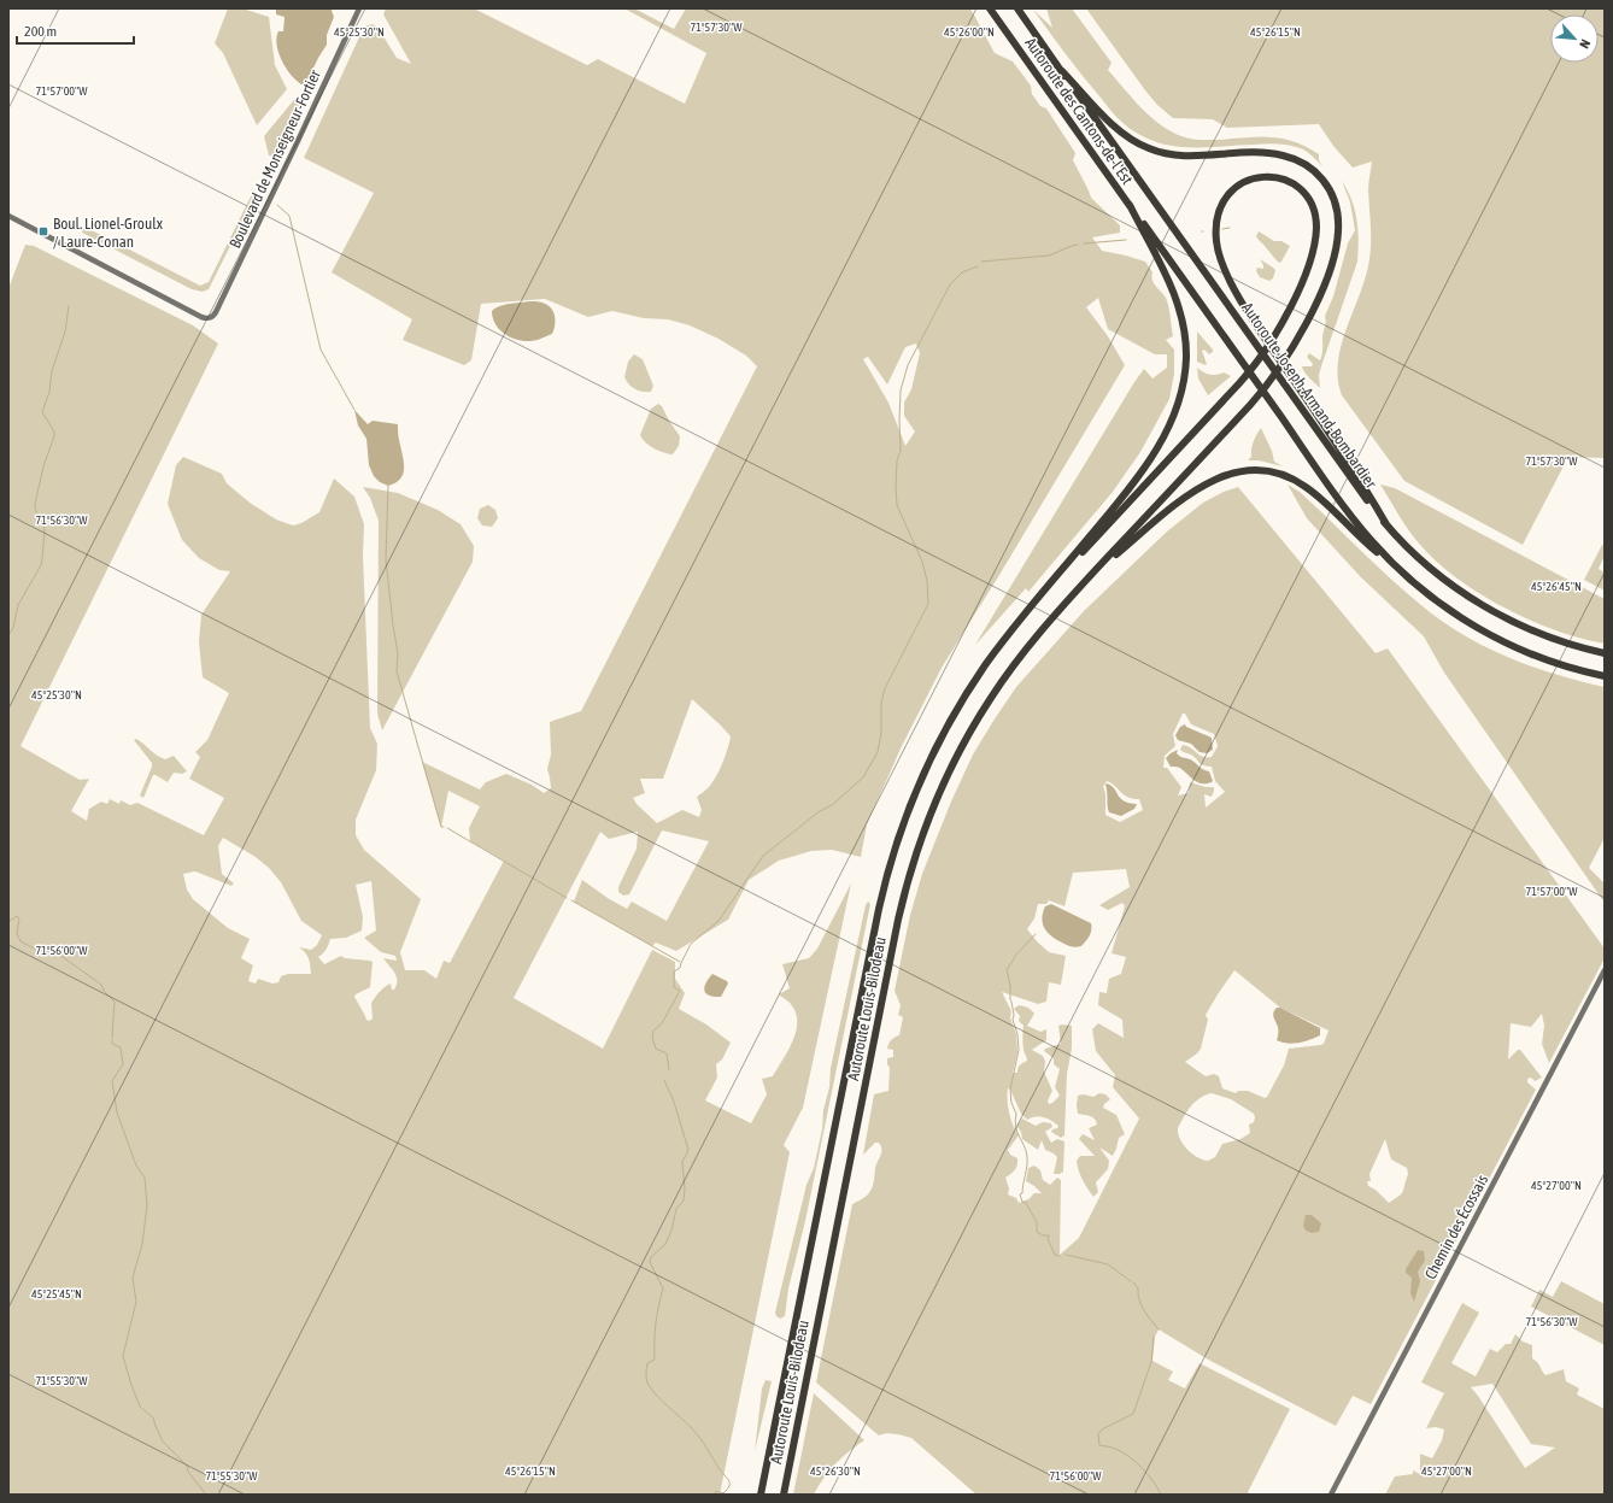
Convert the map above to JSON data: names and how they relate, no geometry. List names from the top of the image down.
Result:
{
  "streets": {
    "highway": ["Autoroute des Cantons-de-l'Est", "Autoroute Joseph-Armand-Bombardier", "Autoroute Louis-Bilodeau"],
    "main road": ["Boulevard de Monseigneur-Fortier", "Chemin des Écossais"]
  },
  "crossings": [
    ["Autoroute des Cantons-de-l'Est", "Autoroute Joseph-Armand-Bombardier"]
  ],
  "places": {
    "transit": ["Boul. Lionel-Groulx / Laure-Conan"]
  },
  "scale_bar": "200 m",
  "north": "bottom right",
  "coordinates": [
    "71°57'30\"W",
    "45°25'30\"N",
    "45°26'00\"N",
    "45°26'15\"N",
    "71°57'00\"W",
    "71°56'30\"W",
    "45°26'45\"N",
    "71°56'00\"W",
    "45°27'00\"N",
    "45°25'45\"N",
    "71°55'30\"W",
    "45°26'30\"N"
  ]
}
